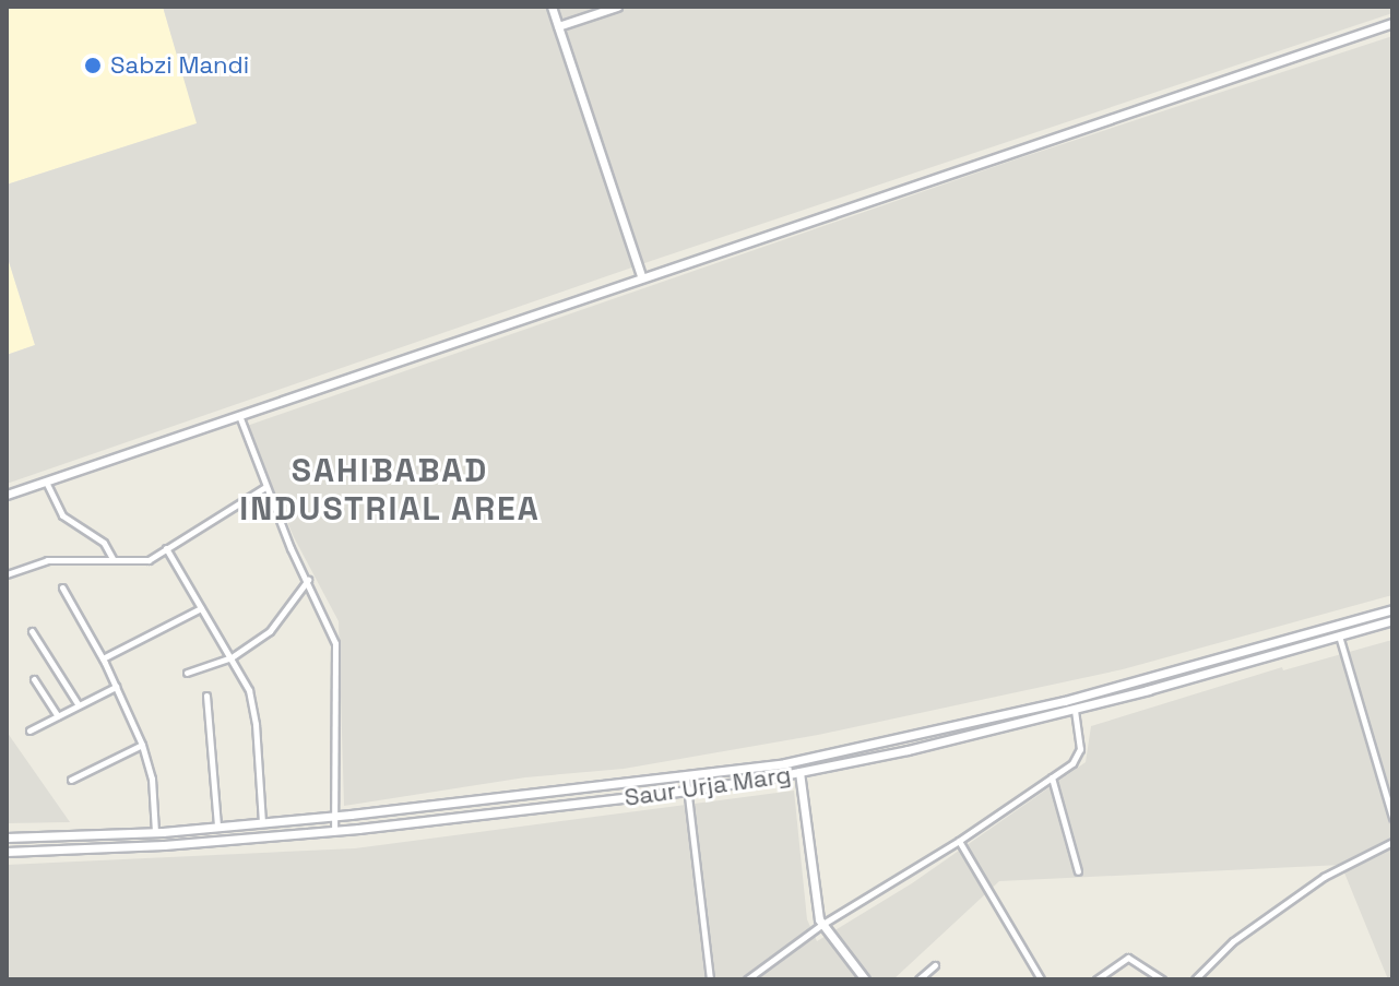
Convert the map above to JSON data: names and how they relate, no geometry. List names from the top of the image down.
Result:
{
  "streets": {
    "street": ["Saur Urja Marg"]
  },
  "districts": ["SAHIBABAD INDUSTRIAL AREA"],
  "places": ["Sabzi Mandi"]
}
